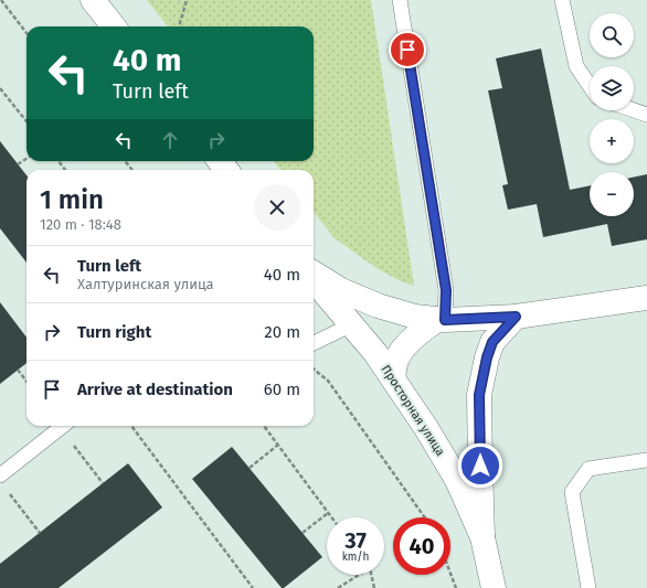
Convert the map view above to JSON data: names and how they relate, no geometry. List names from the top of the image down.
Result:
{
  "streets": {
    "street": ["Просторная улица"]
  },
  "page": {
    "map_buttons": ["+", "−"],
    "turn": ["40 m", "Turn left"],
    "heading": ["1 min", "120 m · 18:48"],
    "list": [
      {
        "name": "Turn left",
        "note": "Халтуринская улица",
        "value": "40 m"
      },
      {
        "name": "Turn right",
        "value": "20 m"
      },
      {
        "name": "Arrive at destination",
        "value": "60 m"
      }
    ],
    "speed": "37 km/h",
    "limit": "40"
  }
}
